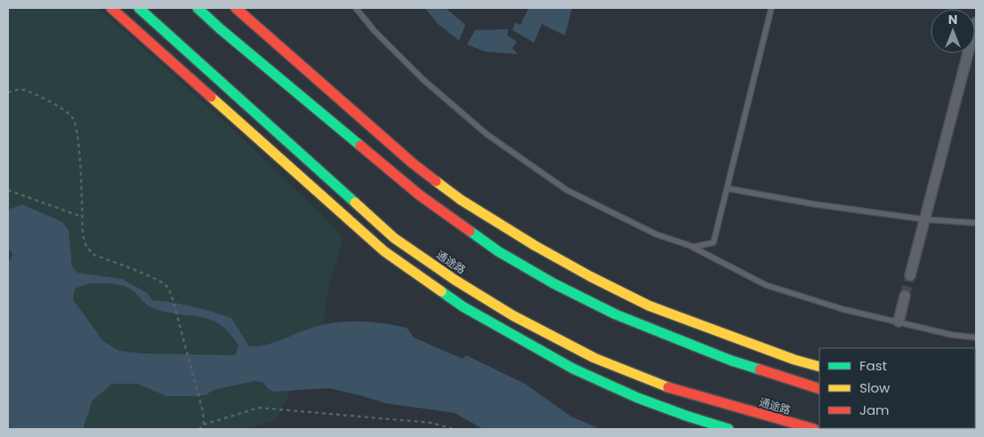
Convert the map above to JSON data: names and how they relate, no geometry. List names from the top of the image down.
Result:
{
  "streets": {
    "main road": ["通途路"]
  },
  "legend": ["Fast", "Slow", "Jam"],
  "north": "top"
}
